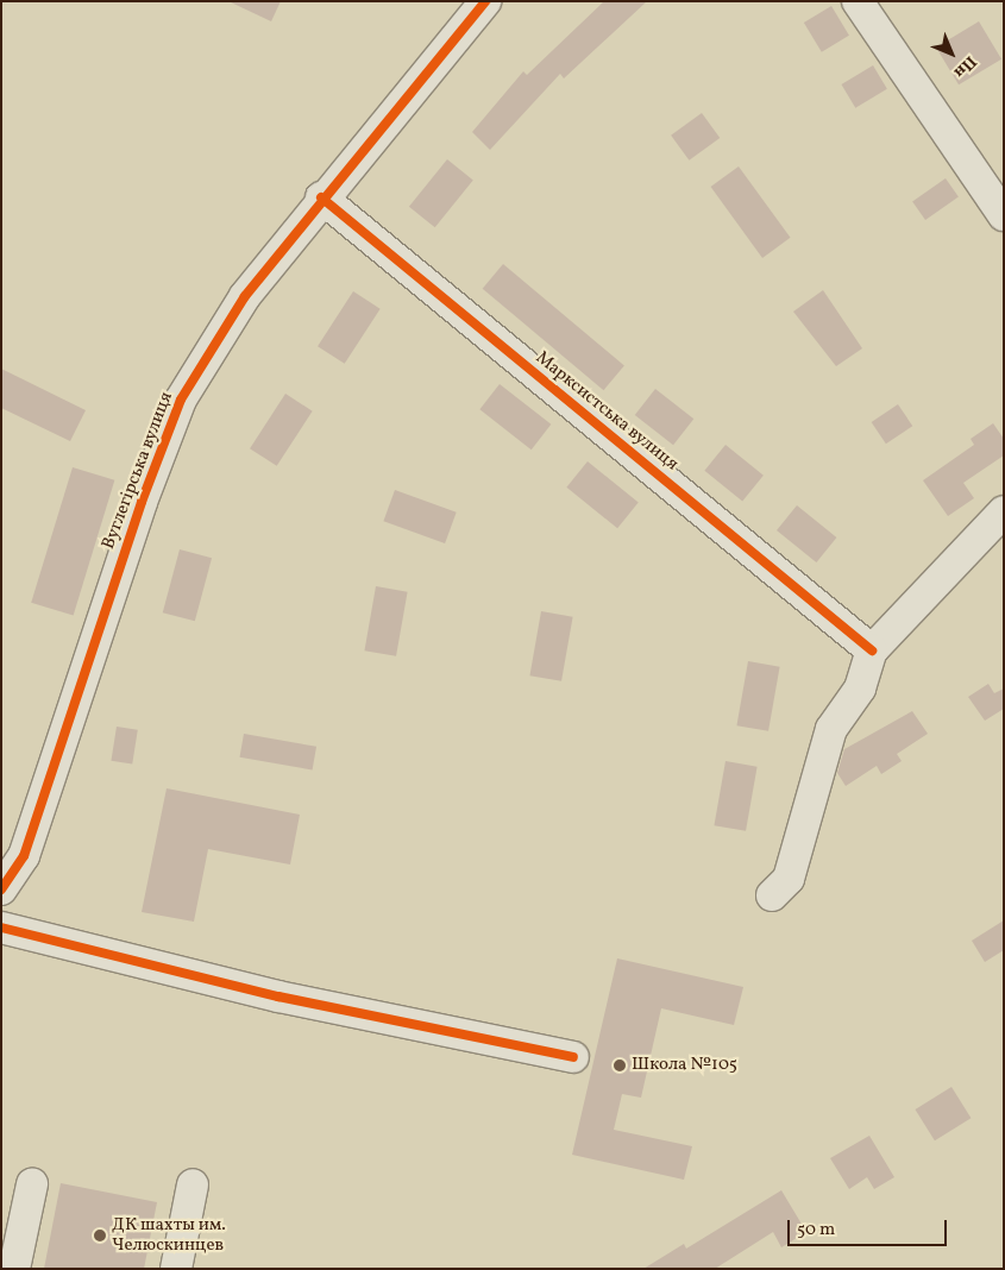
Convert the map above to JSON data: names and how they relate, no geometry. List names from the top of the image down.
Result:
{
  "streets": {
    "street": ["Марксистська вулиця", "Вуглегірська вулиця"]
  },
  "crossings": [
    ["Марксистська вулиця", "Вуглегірська вулиця"]
  ],
  "places": ["Школа №105", "ДК шахты им. Челюскинцев"],
  "scale_bar": "50 m",
  "north": "bottom right"
}
